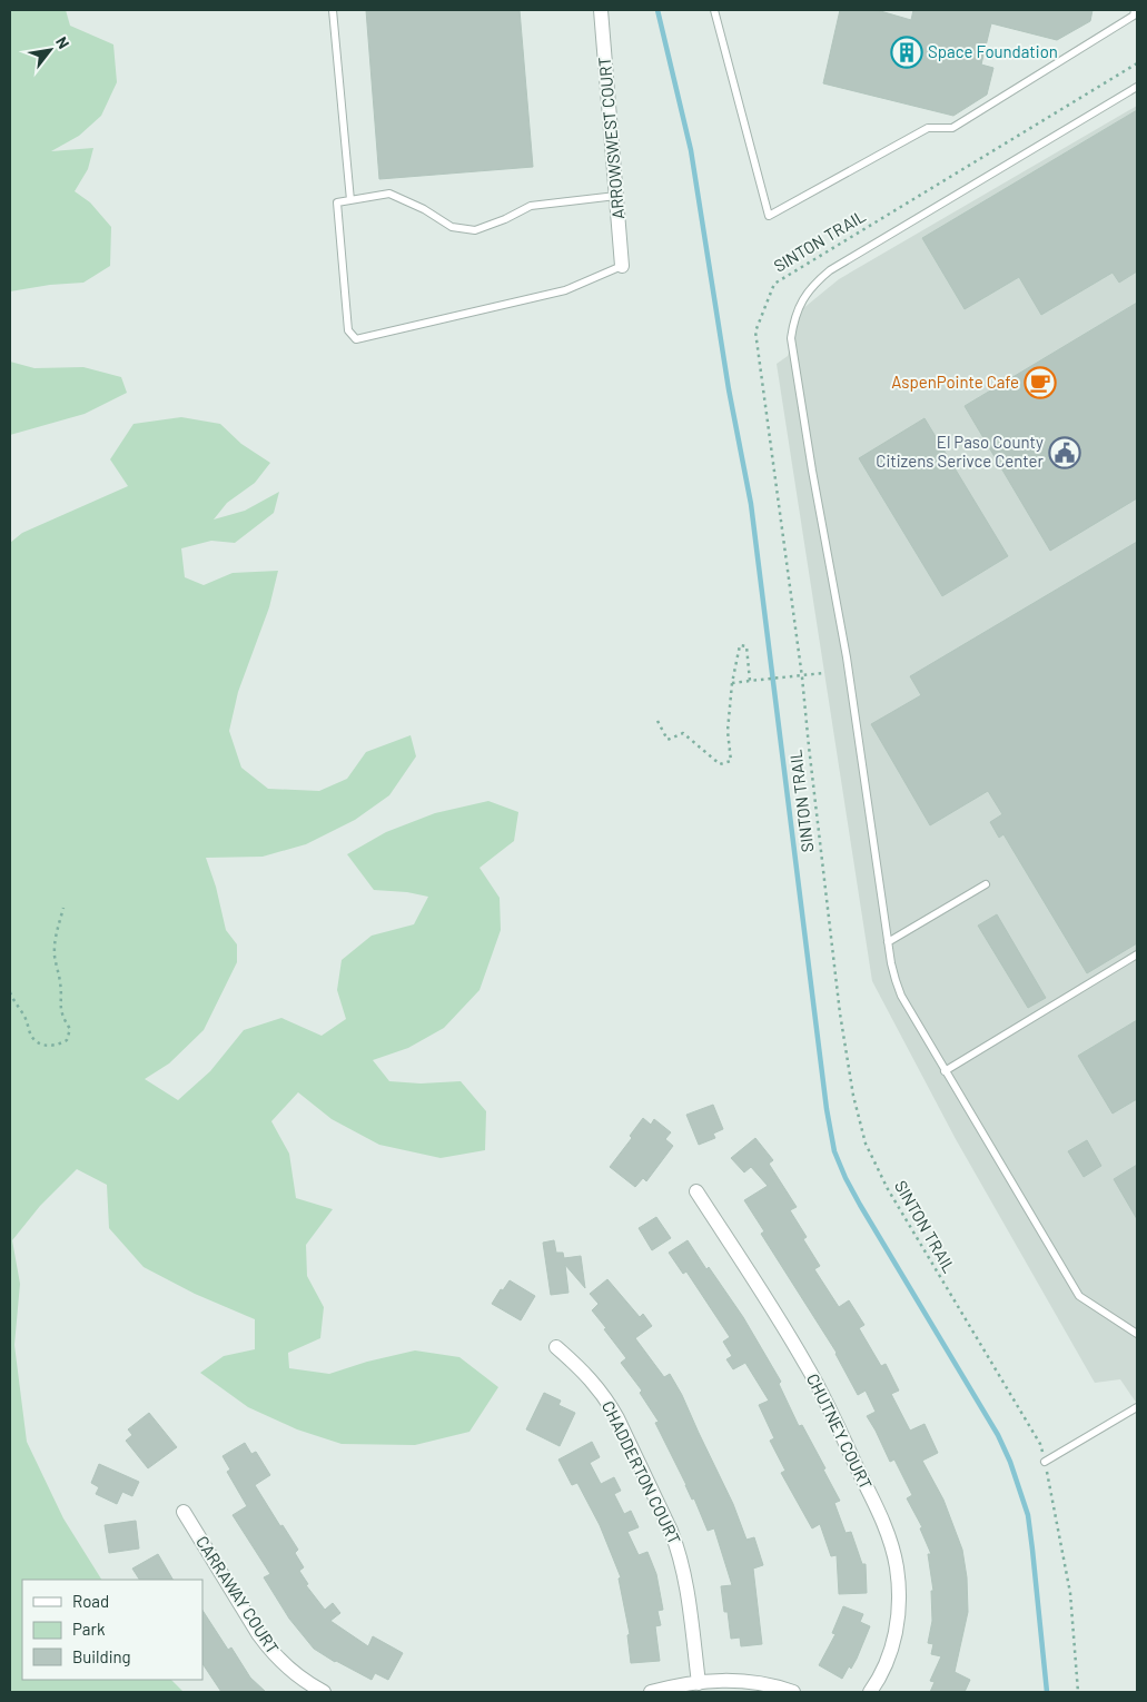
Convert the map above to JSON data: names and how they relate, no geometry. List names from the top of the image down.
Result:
{
  "streets": {
    "street": [
      "ARROWSWEST COURT",
      "CHUTNEY COURT",
      "CHADDERTON COURT",
      "CARRAWAY COURT"
    ],
    "path": ["SINTON TRAIL"]
  },
  "places": {
    "building": ["Space Foundation"],
    "cafe": ["AspenPointe Cafe"],
    "public building": ["El Paso County Citizens Serivce Center"]
  },
  "legend": ["Road", "Park", "Building"],
  "north": "top right"
}
